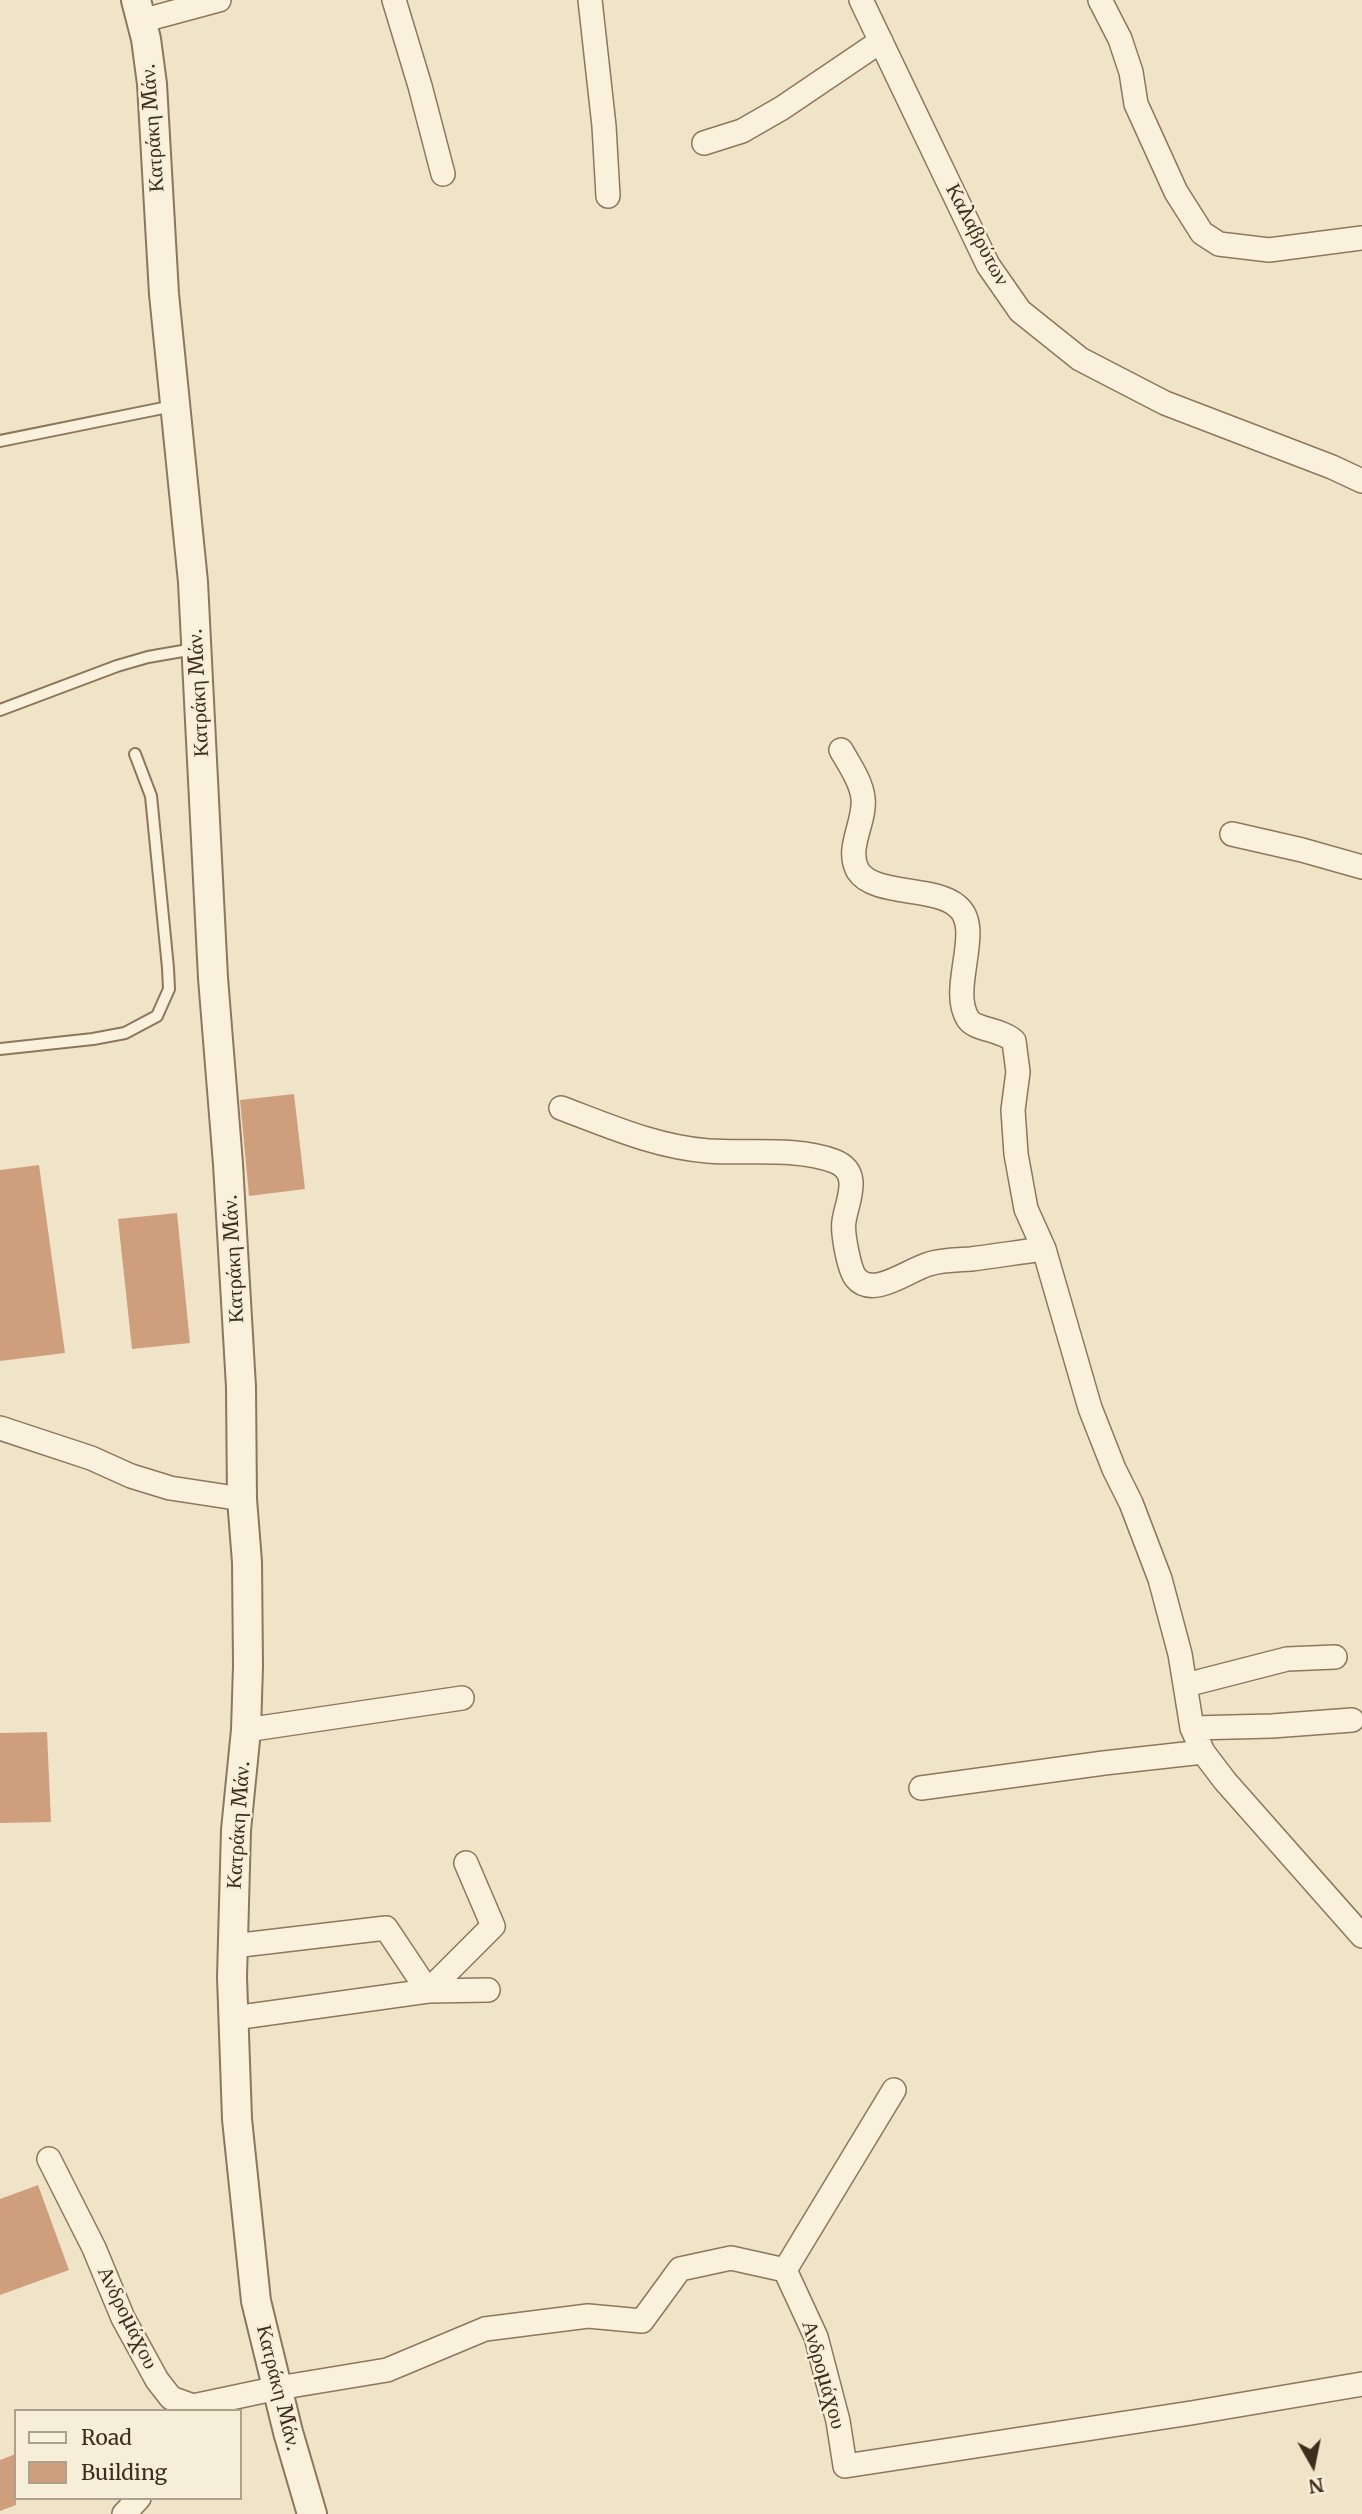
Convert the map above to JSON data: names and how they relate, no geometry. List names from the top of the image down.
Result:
{
  "streets": {
    "street": ["Κατράκη Μάν.", "Καλαβρύτων", "Ανδρομάχου"]
  },
  "crossings": [
    ["Κατράκη Μάν.", "Ανδρομάχου"]
  ],
  "legend": ["Road", "Building"],
  "north": "bottom"
}
